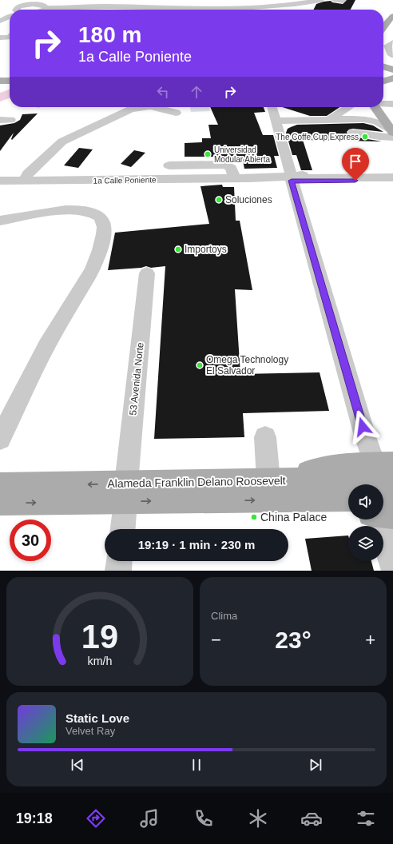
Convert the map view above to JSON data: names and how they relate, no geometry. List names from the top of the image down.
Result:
{
  "streets": {
    "main road": ["Alameda Franklin Delano Roosevelt"],
    "street": ["1a Calle Poniente", "53 Avenida Norte"]
  },
  "crossings": [
    ["53 Avenida Norte", "Alameda Franklin Delano Roosevelt"]
  ],
  "places": [
    "The Coffe Cup Express",
    "Universidad Modular Abierta",
    "Soluciones",
    "Importoys",
    "Omega Technology El Salvador",
    "China Palace"
  ],
  "page": {
    "turn": ["180 m", "1a Calle Poniente"],
    "limit": "30",
    "trip": "19:19 · 1 min · 230 m",
    "tile": "Clima",
    "heat": ["−", "23°", "+"],
    "song": ["Static Love", "Velvet Ray"],
    "tabs": "19:18",
    "gauge": ["19", "km/h"]
  }
}
